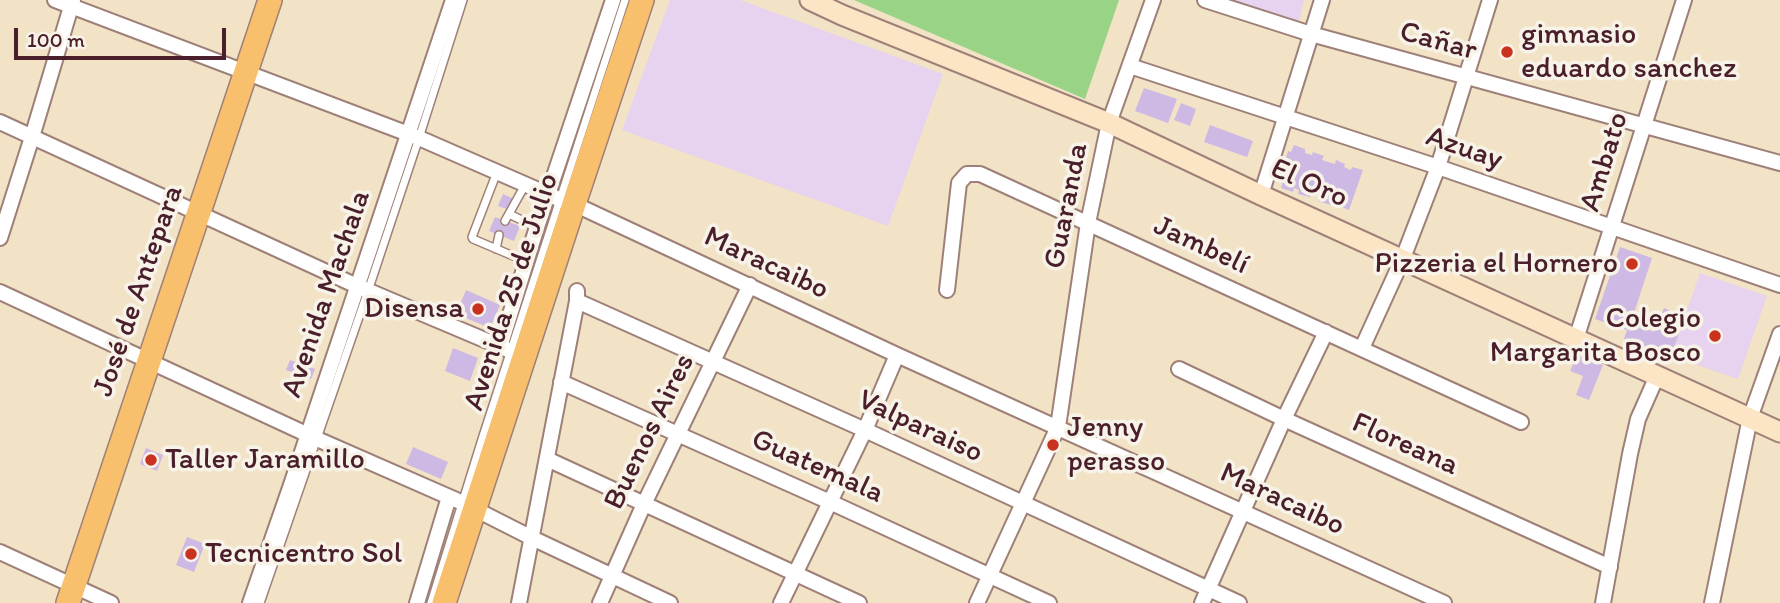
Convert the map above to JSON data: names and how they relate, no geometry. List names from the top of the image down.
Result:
{
  "streets": {
    "main road": ["José de Antepara", "Avenida 25 de Julio"],
    "street": [
      "Cañar",
      "Azuay",
      "Ambato",
      "El Oro",
      "Guaranda",
      "Jambelí",
      "Maracaibo",
      "Avenida Machala",
      "Valparaiso",
      "Buenos Aires",
      "Floreana",
      "Guatemala"
    ]
  },
  "crossings": [
    ["Cañar", "Ambato"],
    ["Azuay", "Ambato"],
    ["Azuay", "Guaranda"],
    ["Ambato", "El Oro"],
    ["El Oro", "Guaranda"],
    ["Guaranda", "Jambelí"],
    ["Guaranda", "Maracaibo"],
    ["Guaranda", "Valparaiso"],
    ["Guaranda", "Guatemala"],
    ["Maracaibo", "José de Antepara"],
    ["Maracaibo", "Avenida 25 de Julio"],
    ["Maracaibo", "Avenida Machala"],
    ["Maracaibo", "Buenos Aires"],
    ["Valparaiso", "Buenos Aires"],
    ["Valparaiso", "Guatemala"],
    ["Buenos Aires", "Guatemala"]
  ],
  "places": [
    "gimnasio eduardo sanchez",
    "Pizzeria el Hornero",
    "Disensa",
    "Colegio Margarita Bosco",
    "Jenny perasso",
    "Taller Jaramillo",
    "Tecnicentro Sol"
  ],
  "scale_bar": "100 m"
}
